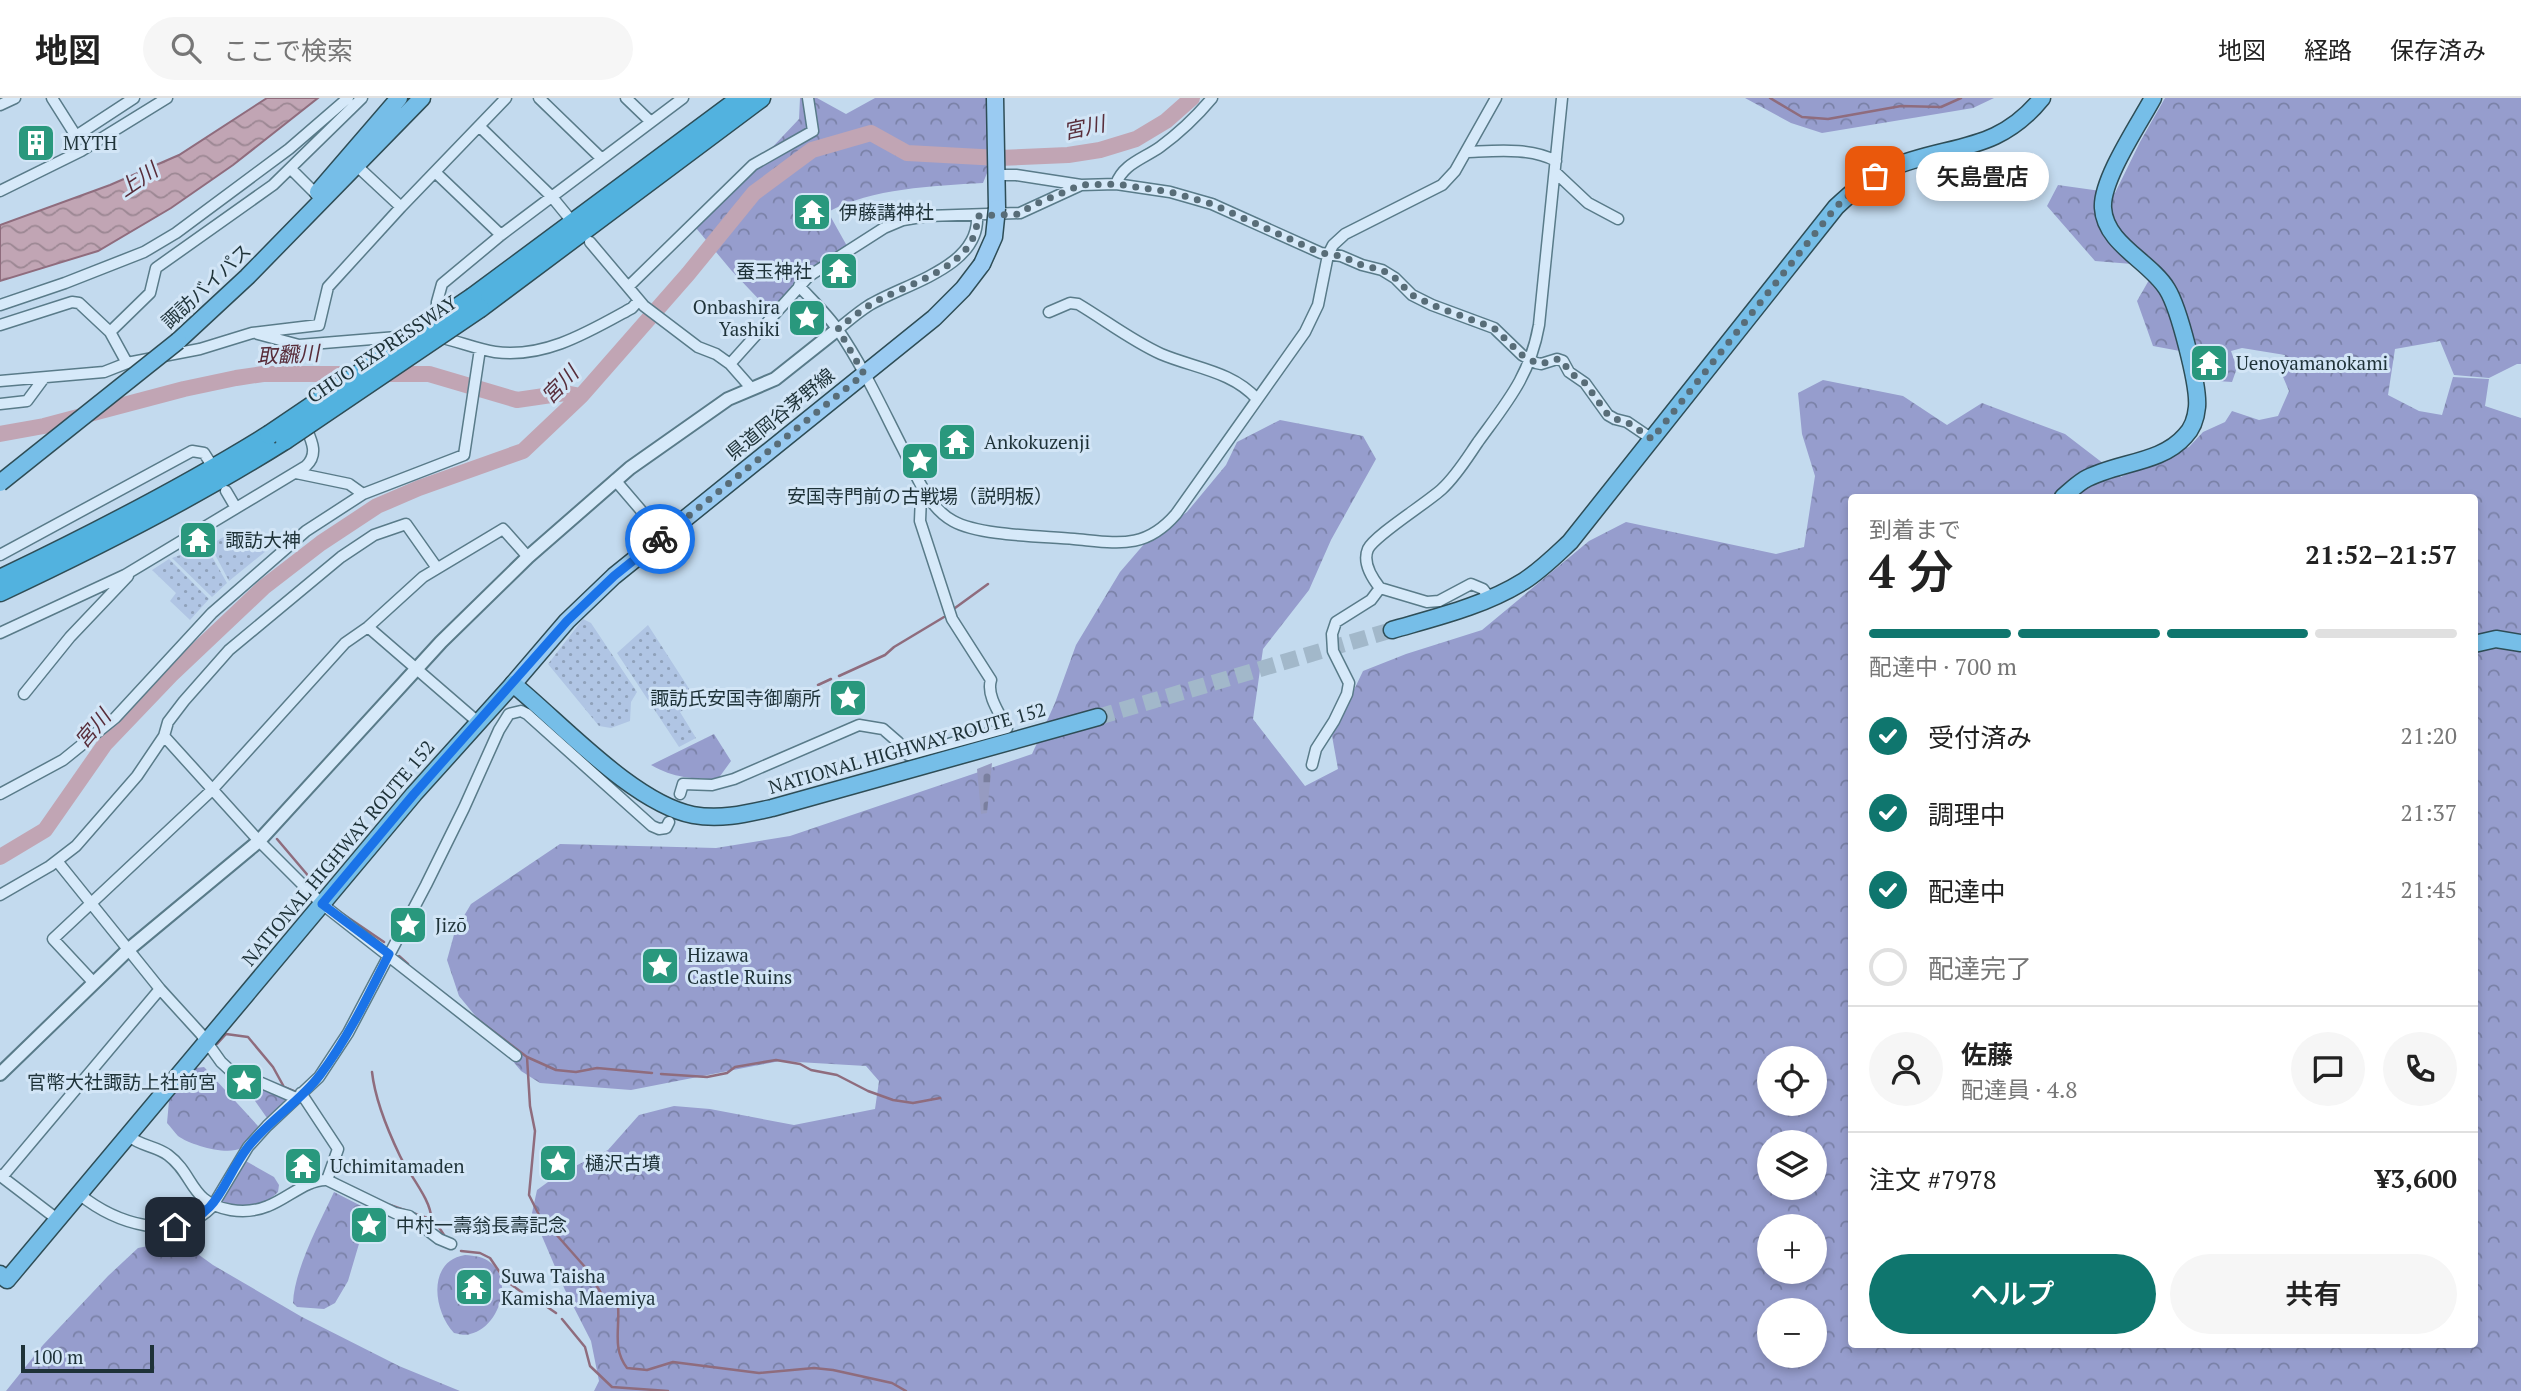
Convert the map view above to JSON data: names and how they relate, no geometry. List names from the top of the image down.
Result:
{
  "streets": {
    "highway": ["諏訪バイパス", "CHUO EXPRESSWAY", "NATIONAL HIGHWAY ROUTE 152"],
    "main road": ["県道岡谷茅野線"]
  },
  "crossings": [
    ["県道岡谷茅野線", "NATIONAL HIGHWAY ROUTE 152"]
  ],
  "water": ["宮川", "上川", "取飜川"],
  "places": {
    "building": ["MYTH"],
    "other": ["矢島畳店"],
    "temple": [
      "伊藤講神社",
      "蚕玉神社",
      "Uenoyamanokami",
      "Ankokuzenji",
      "諏訪大神",
      "Uchimitamaden",
      "Suwa Taisha Kamisha Maemiya"
    ],
    "place": [
      "Onbashira Yashiki",
      "安国寺門前の古戦場（説明板）",
      "諏訪氏安国寺御廟所",
      "Jizō",
      "Hizawa Castle Ruins",
      "官幣大社諏訪上社前宮",
      "樋沢古墳",
      "中村一壽翁長壽記念"
    ]
  },
  "scale_bar": "100 m",
  "page": {
    "header": "地図",
    "search": "ここで検索",
    "nav": ["地図", "経路", "保存済み"],
    "bubble": "矢島畳店",
    "heading": ["4 分", "到着まで", "21:52–21:57"],
    "panel": [
      "佐藤",
      "配達員 · 4.8",
      "注文 #7978",
      "¥3,600"
    ],
    "bar": "配達中 · 700 m",
    "list": [
      ["受付済み", "21:20"],
      ["調理中", "21:37"],
      ["配達中", "21:45"],
      "配達完了"
    ],
    "map_buttons": ["+", "−"],
    "buttons": ["ヘルプ", "共有"],
    "scale": "100 m"
  }
}
